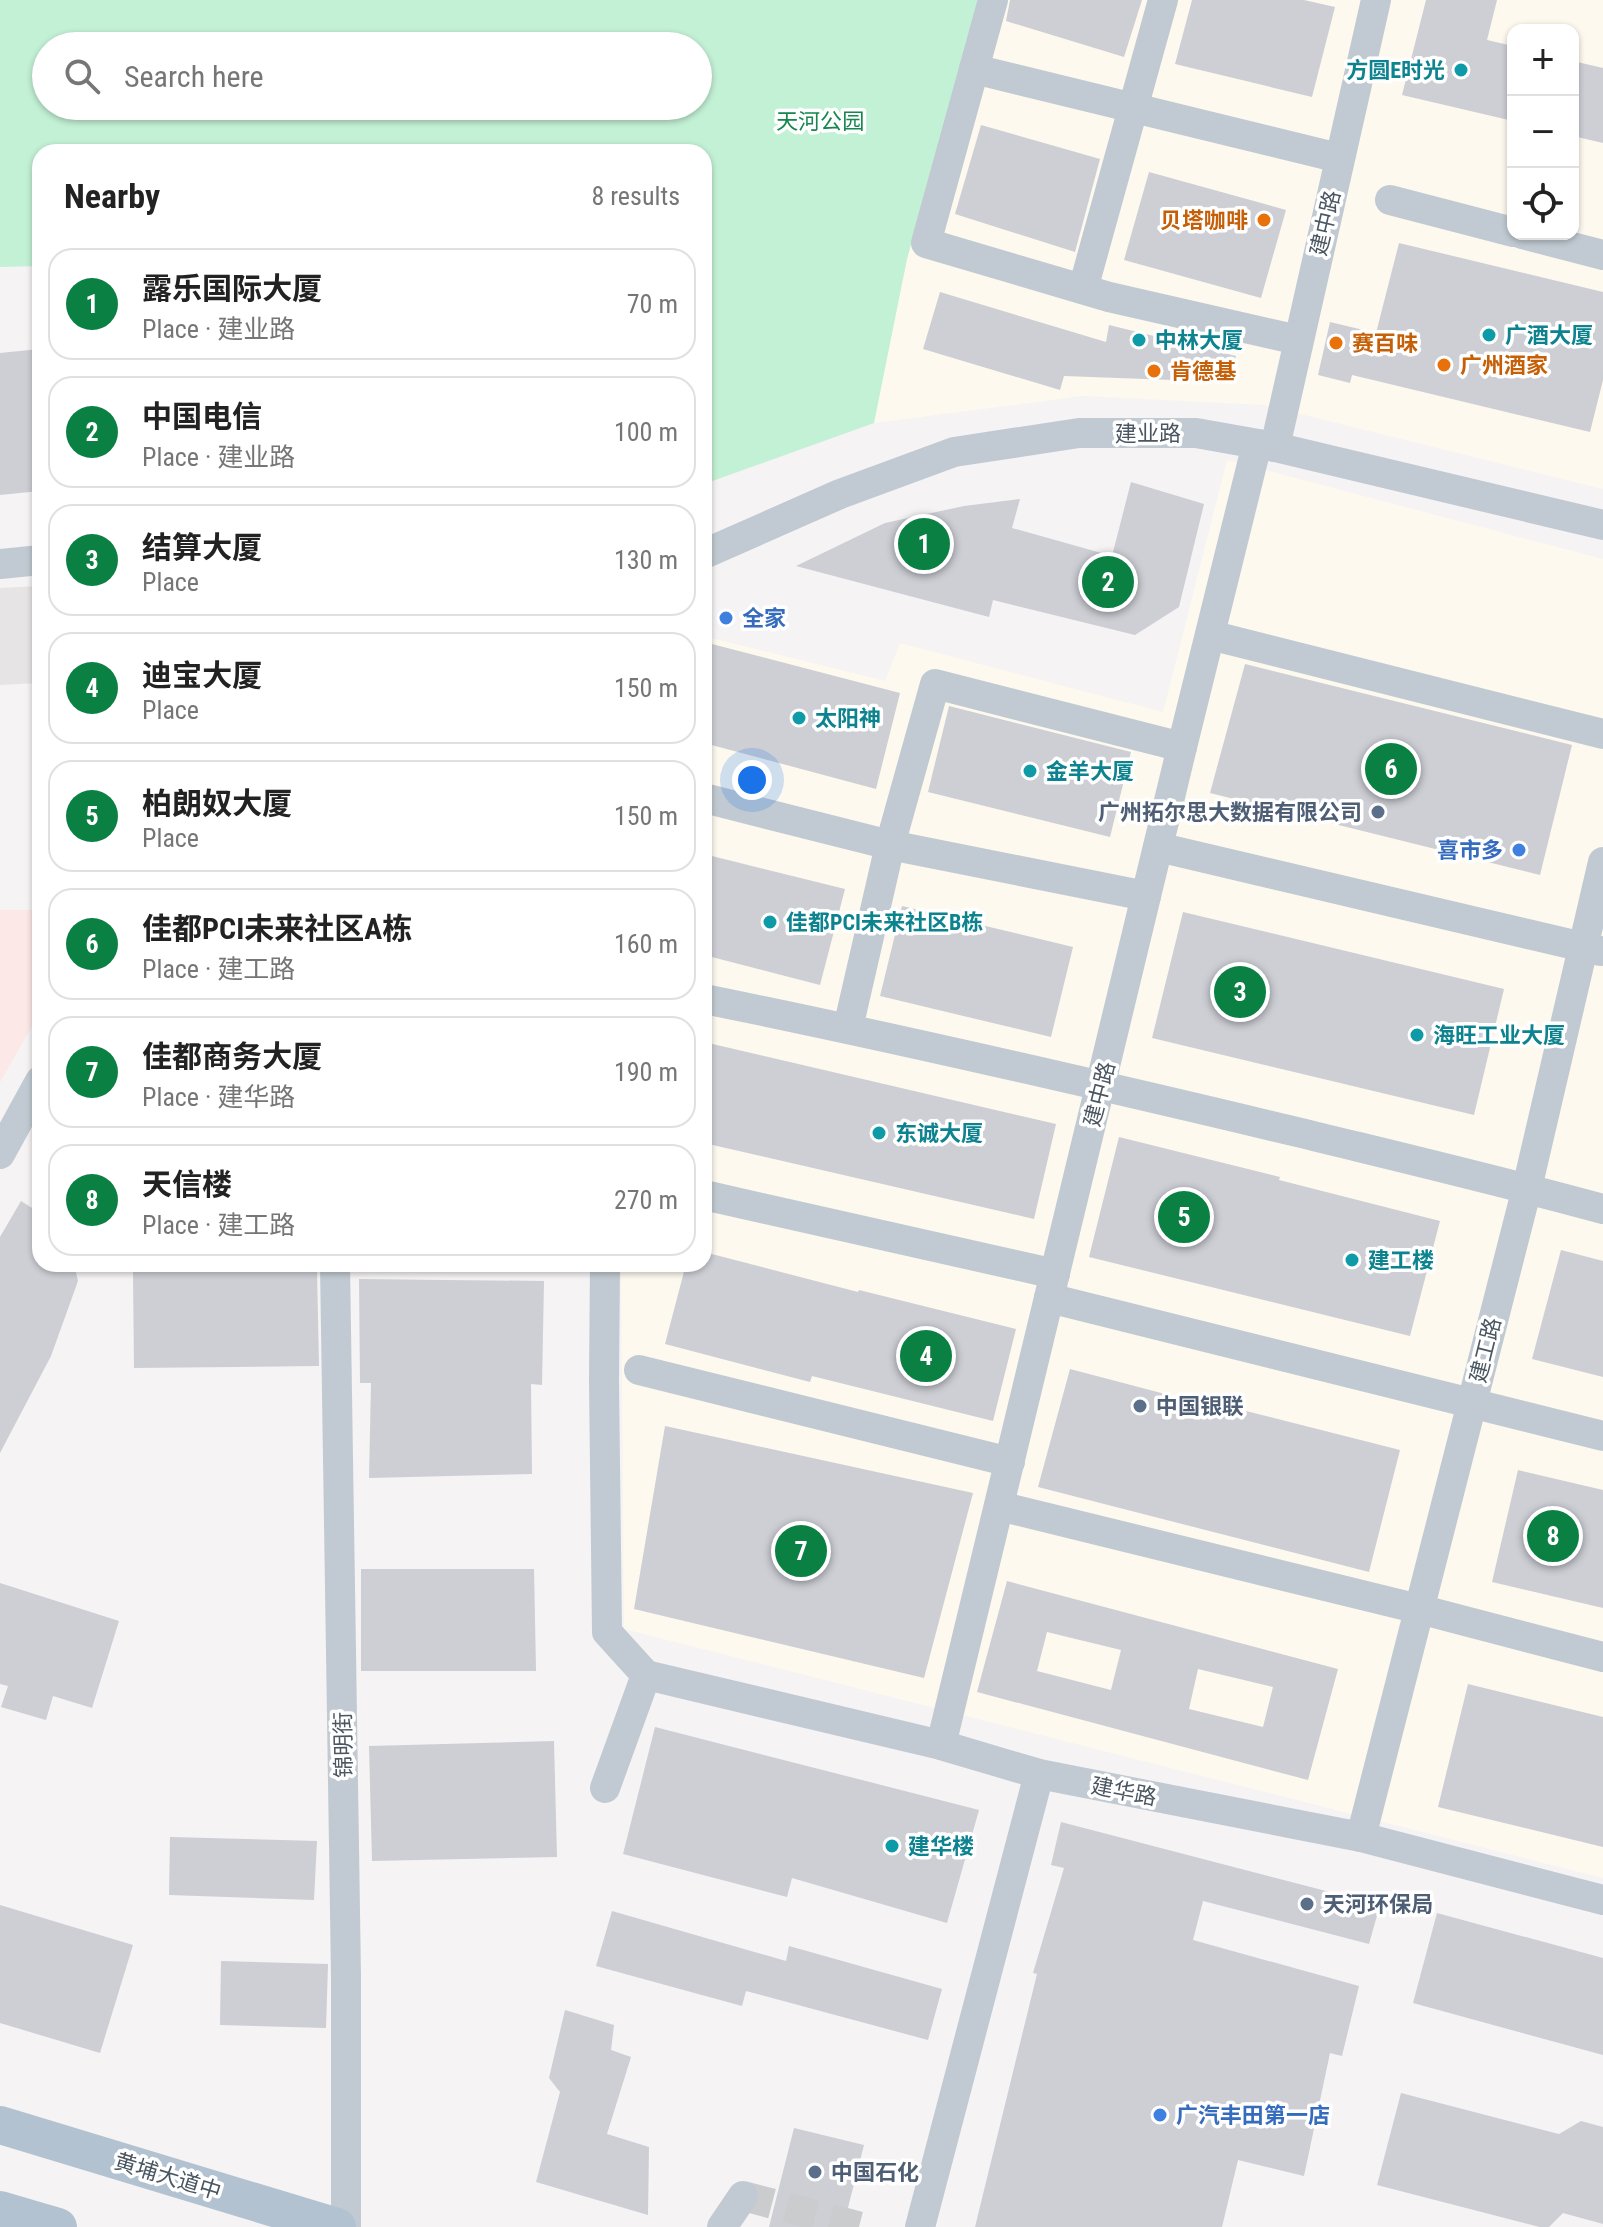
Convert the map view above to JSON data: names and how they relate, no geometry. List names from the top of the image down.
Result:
{
  "streets": {
    "main road": ["黄埔大道中"],
    "street": [
      "建中路",
      "建业路",
      "建工路",
      "锦明街",
      "建华路"
    ]
  },
  "crossings": [
    ["建中路", "建业路"],
    ["建中路", "建华路"],
    ["建工路", "建华路"]
  ],
  "parks": ["天河公园"],
  "places": [
    "方圆E时光",
    "贝塔咖啡",
    "广酒大厦",
    "中林大厦",
    "赛百味",
    "广州酒家",
    "肯德基",
    "全家",
    "太阳神",
    "金羊大厦",
    "广州拓尔思大数据有限公司",
    "喜市多",
    "佳都PCI未来社区B栋",
    "海旺工业大厦",
    "东诚大厦",
    "建工楼",
    "中国银联",
    "建华楼",
    "天河环保局",
    "广汽丰田第一店",
    "中国石化"
  ],
  "page": {
    "map_buttons": ["+", "−"],
    "search": "Search here",
    "heading": ["Nearby", "8 results"],
    "list": [
      {
        "mark": "1",
        "name": "露乐国际大厦",
        "note": "Place · 建业路",
        "value": "70 m"
      },
      {
        "mark": "2",
        "name": "中国电信",
        "note": "Place · 建业路",
        "value": "100 m"
      },
      {
        "mark": "3",
        "name": "结算大厦",
        "note": "Place",
        "value": "130 m"
      },
      {
        "mark": "4",
        "name": "迪宝大厦",
        "note": "Place",
        "value": "150 m"
      },
      {
        "mark": "5",
        "name": "柏朗奴大厦",
        "note": "Place",
        "value": "150 m"
      },
      {
        "mark": "6",
        "name": "佳都PCI未来社区A栋",
        "note": "Place · 建工路",
        "value": "160 m"
      },
      {
        "mark": "7",
        "name": "佳都商务大厦",
        "note": "Place · 建华路",
        "value": "190 m"
      },
      {
        "mark": "8",
        "name": "天信楼",
        "note": "Place · 建工路",
        "value": "270 m"
      }
    ],
    "pins": [
      "1",
      "2",
      "6",
      "3",
      "5",
      "4",
      "8",
      "7"
    ]
  }
}
